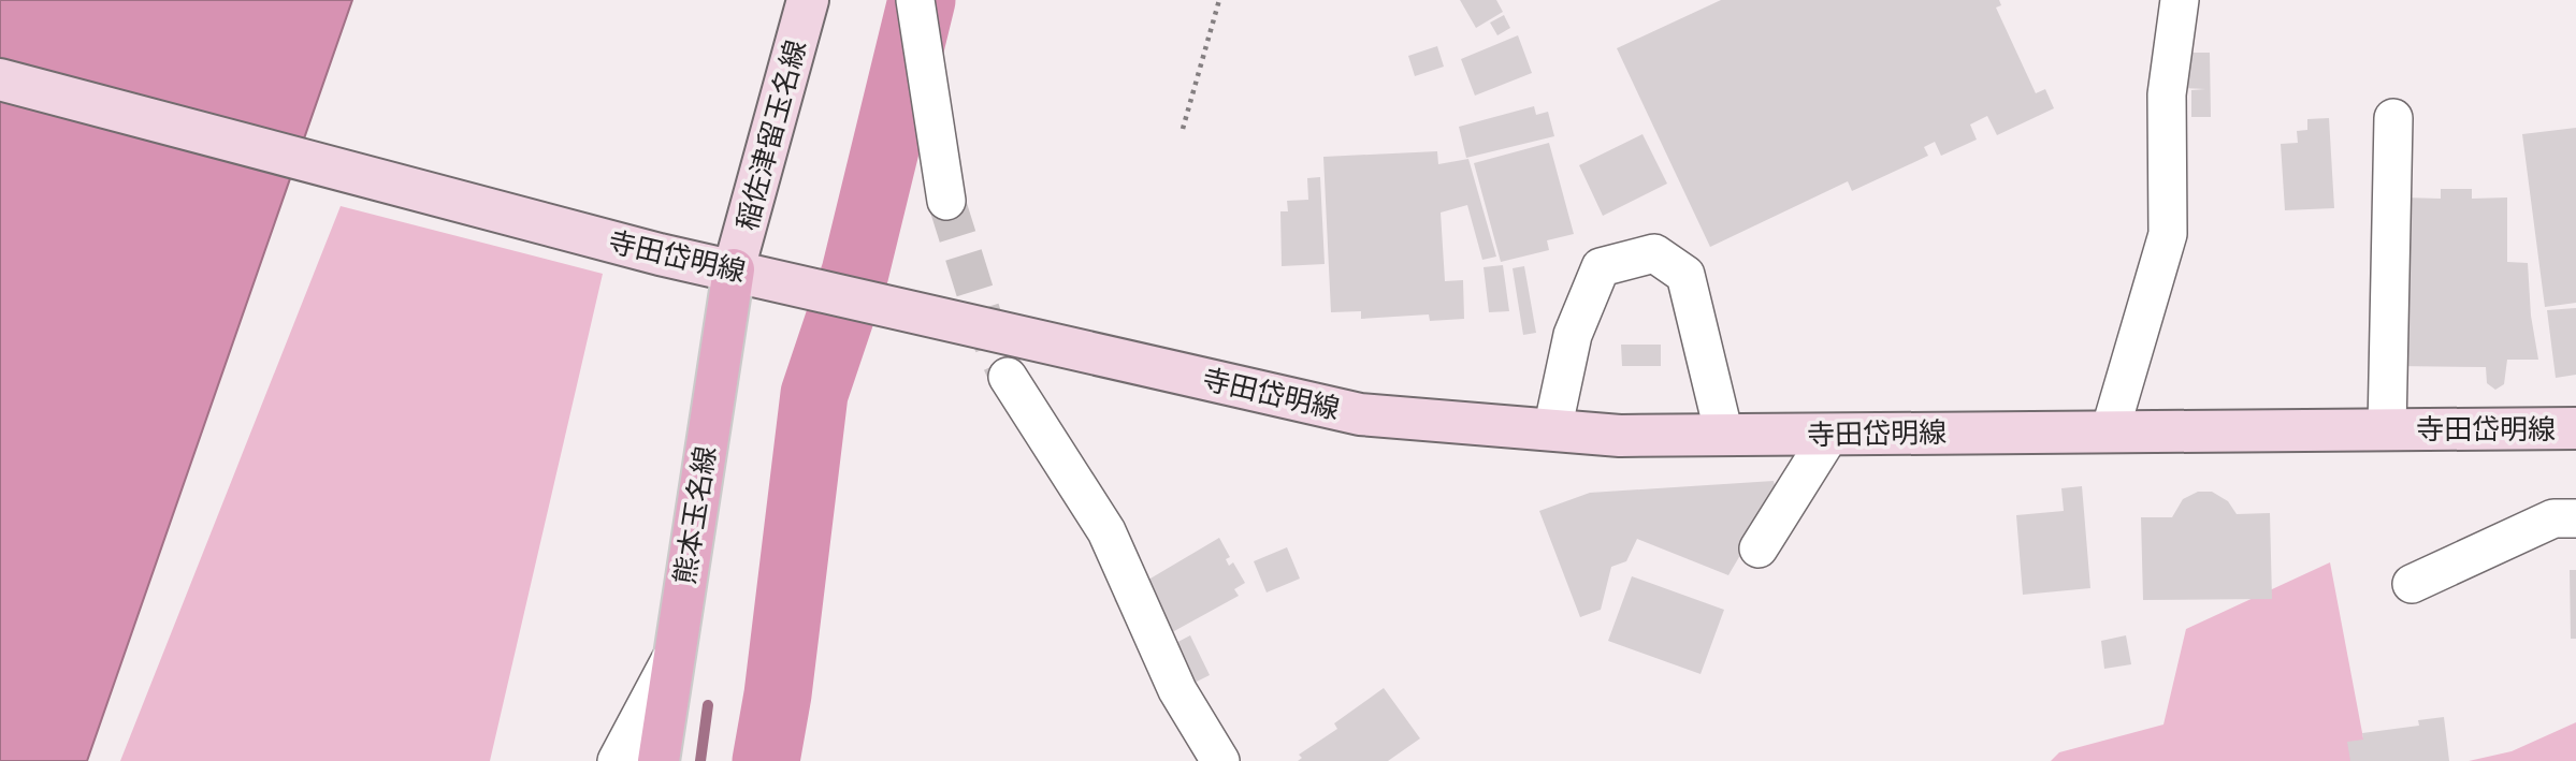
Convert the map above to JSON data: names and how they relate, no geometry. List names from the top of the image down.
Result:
{
  "streets": {
    "main road": ["稲佐津留玉名線", "寺田岱明線", "熊本玉名線"]
  },
  "crossings": [
    ["稲佐津留玉名線", "寺田岱明線"],
    ["稲佐津留玉名線", "熊本玉名線"],
    ["寺田岱明線", "熊本玉名線"]
  ]
}
